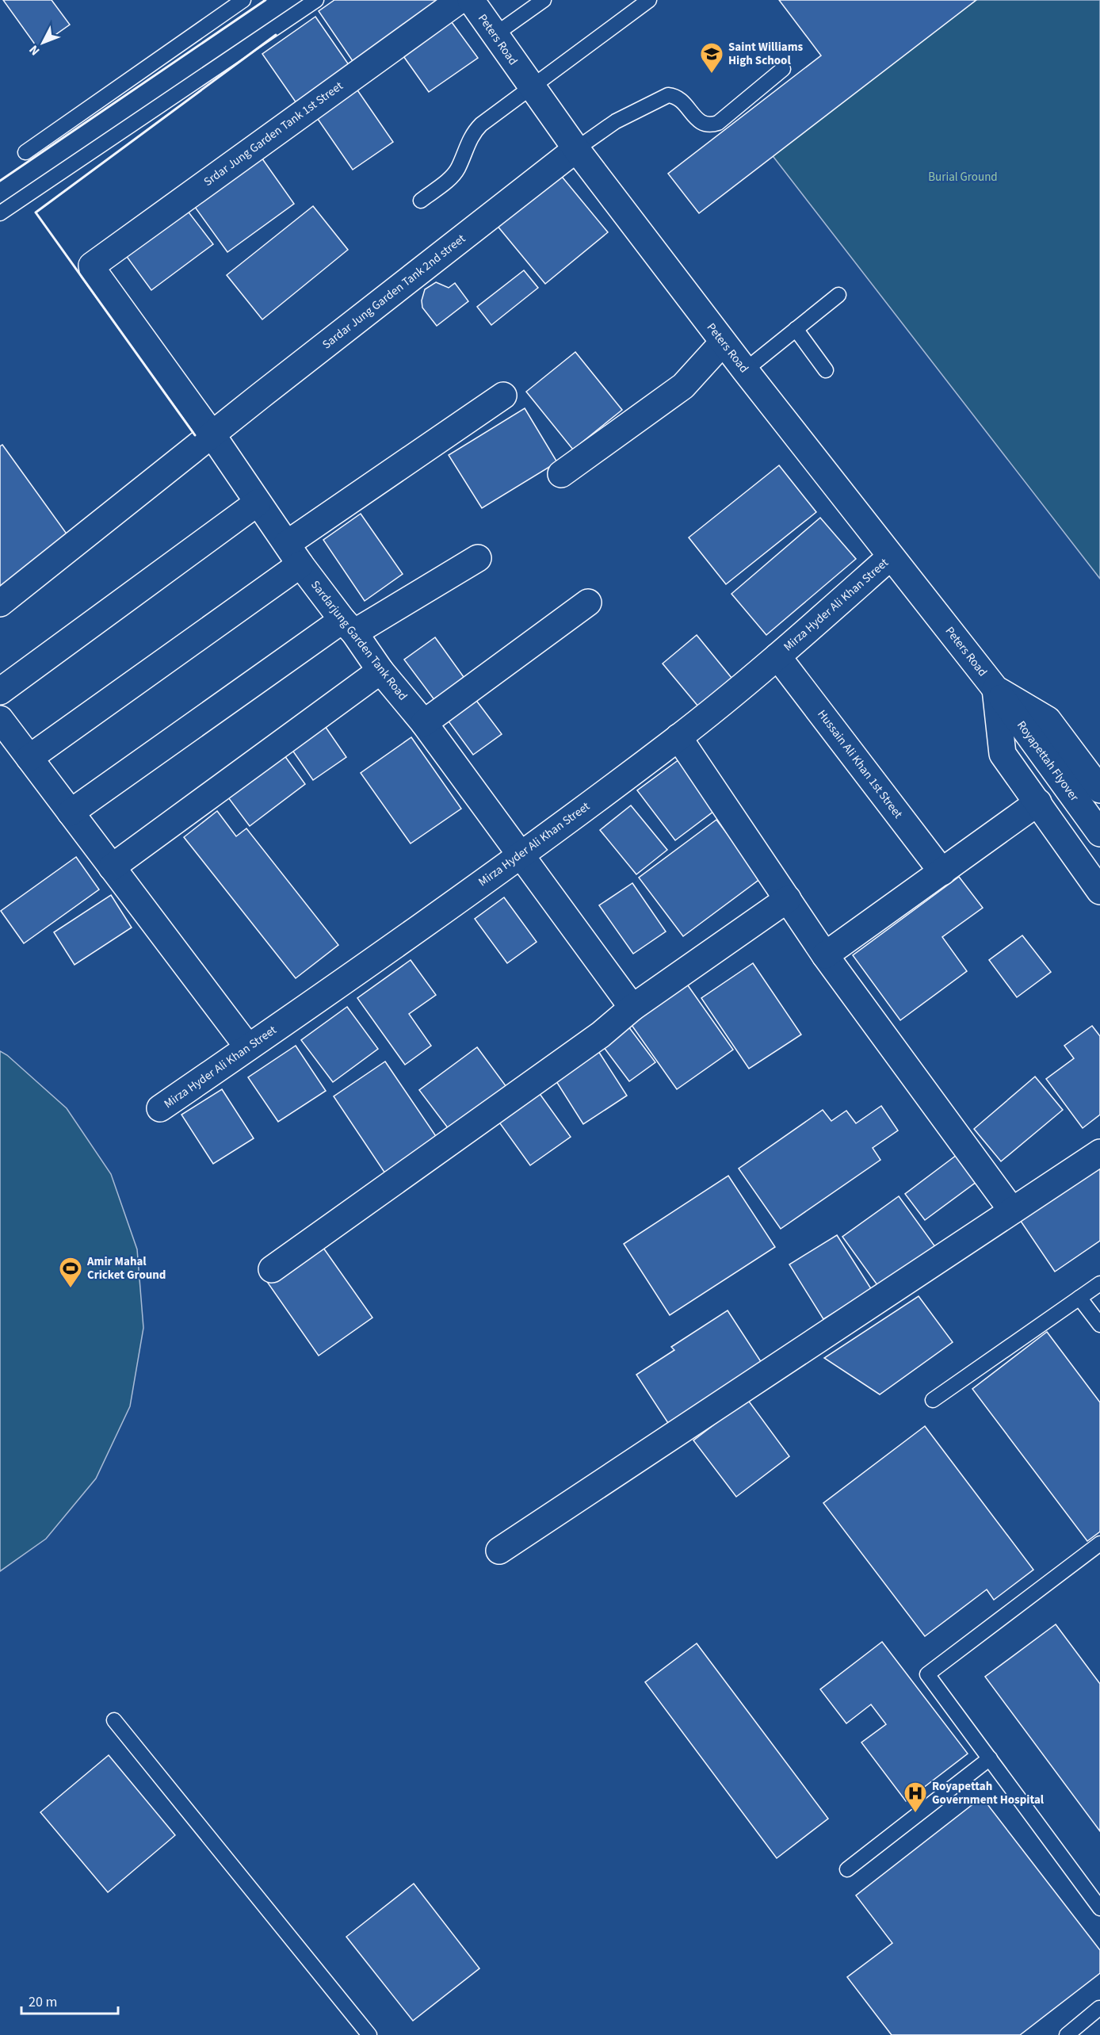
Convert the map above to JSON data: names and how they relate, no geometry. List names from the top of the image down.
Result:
{
  "streets": {
    "street": [
      "Peters Road",
      "Srdar Jung Garden Tank 1st Street",
      "Sardar Jung Garden Tank 2nd street",
      "Mirza Hyder Ali Khan Street",
      "Sardarjung Garden Tank Road",
      "Royapettah Flyover",
      "Hussain Ali Khan 1st Street"
    ]
  },
  "crossings": [
    ["Peters Road", "Sardar Jung Garden Tank 2nd street"],
    ["Peters Road", "Mirza Hyder Ali Khan Street"],
    ["Peters Road", "Royapettah Flyover"],
    ["Srdar Jung Garden Tank 1st Street", "Sardarjung Garden Tank Road"],
    ["Sardar Jung Garden Tank 2nd street", "Sardarjung Garden Tank Road"],
    ["Mirza Hyder Ali Khan Street", "Sardarjung Garden Tank Road"],
    ["Mirza Hyder Ali Khan Street", "Hussain Ali Khan 1st Street"]
  ],
  "parks": ["Burial Ground"],
  "places": {
    "school or university": ["Saint Williams High School"],
    "sports": ["Amir Mahal Cricket Ground"],
    "hospital": ["Royapettah Government Hospital"]
  },
  "scale_bar": "20 m",
  "north": "bottom left"
}
